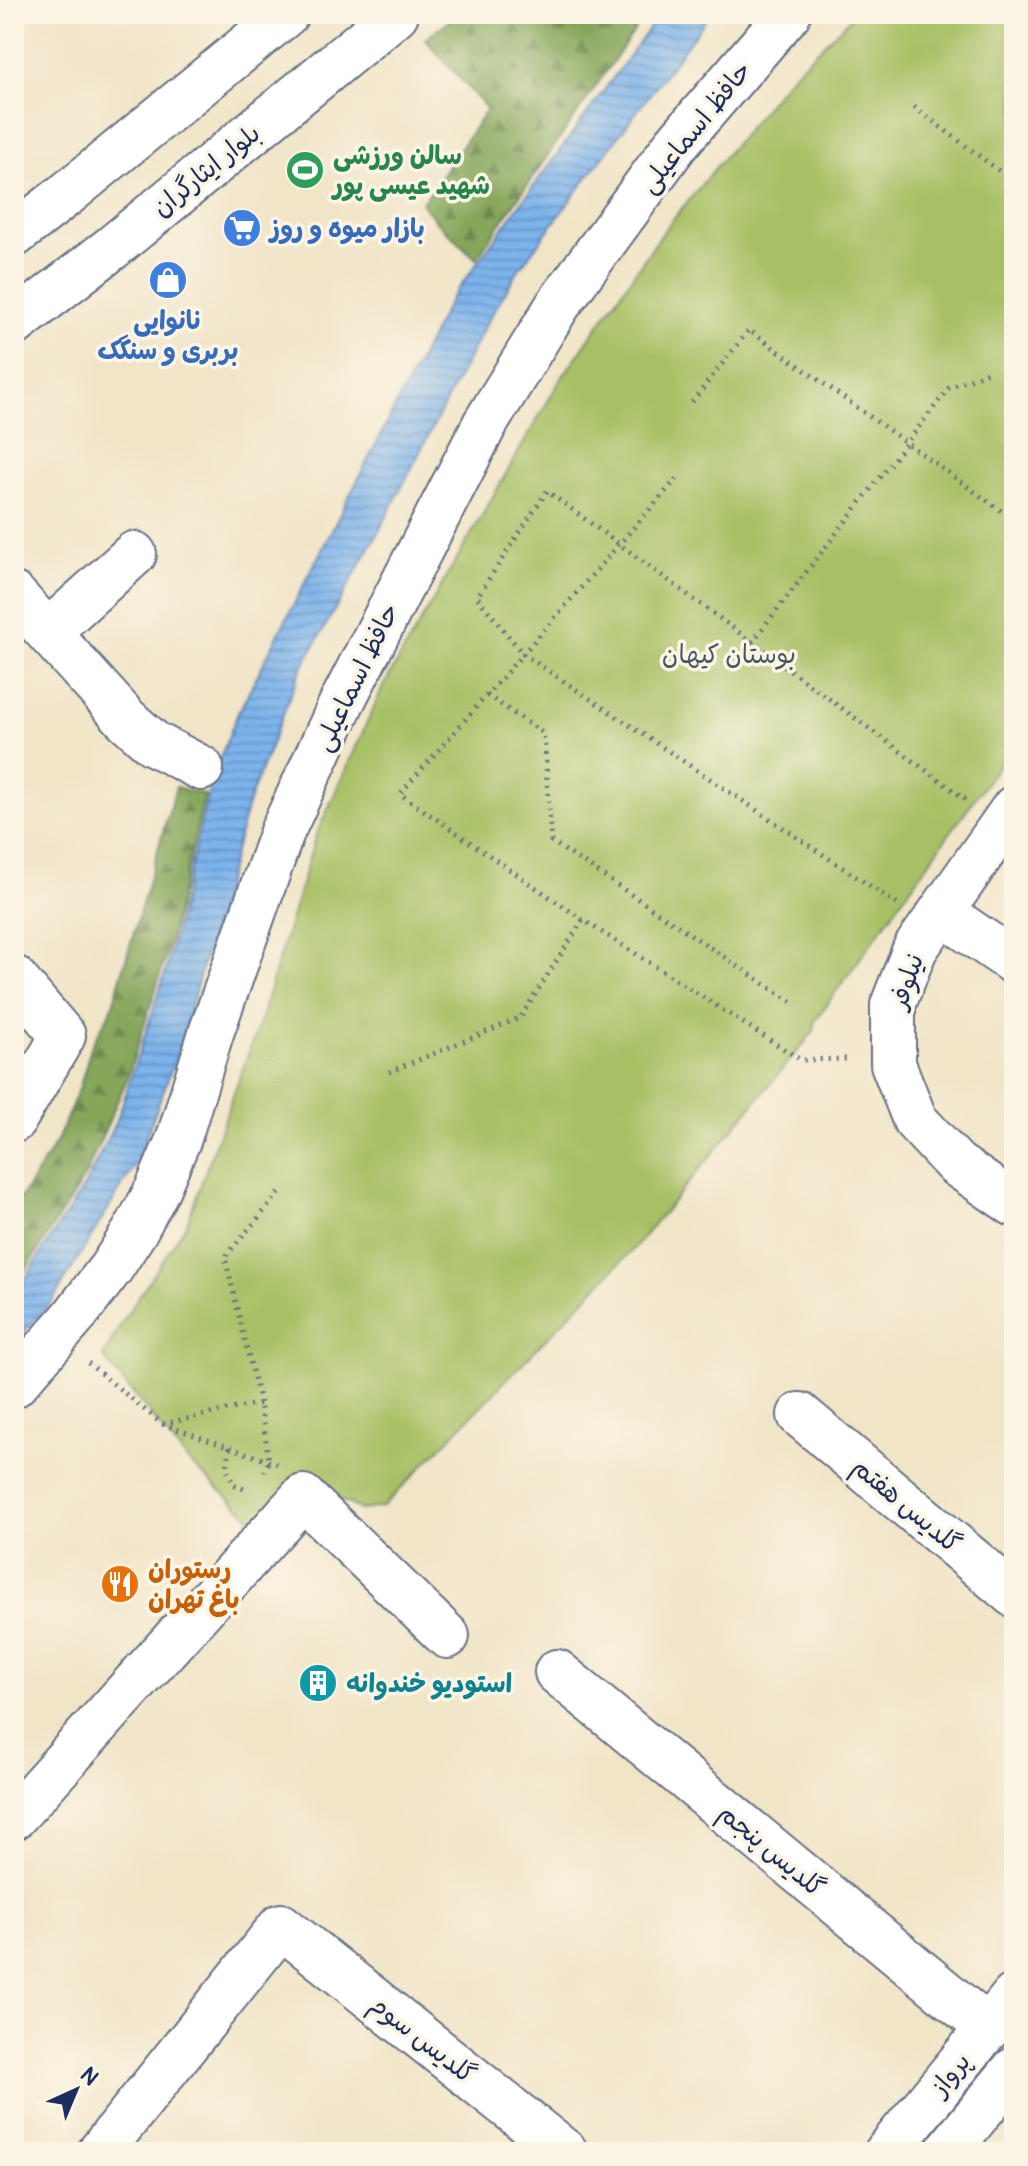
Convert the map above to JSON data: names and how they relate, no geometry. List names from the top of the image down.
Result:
{
  "streets": {
    "street": [
      "حافظ اسماعیلی",
      "بلوار ایثارگران",
      "نیلوفر",
      "گلدیس هفتم",
      "گلدیس پنجم",
      "گلدیس سوم",
      "پرواز"
    ]
  },
  "crossings": [
    ["گلدیس پنجم", "پرواز"]
  ],
  "parks": ["بوستان کیهان"],
  "places": {
    "sports": ["سالن ورزشی شهید عیسی پور"],
    "supermarket": ["بازار میوه و روز"],
    "shop": ["نانوایی بربری و سنگک"],
    "restaurant": ["رستوران باغ تهران"],
    "building": ["استودیو خندوانه"]
  },
  "north": "top right"
}
